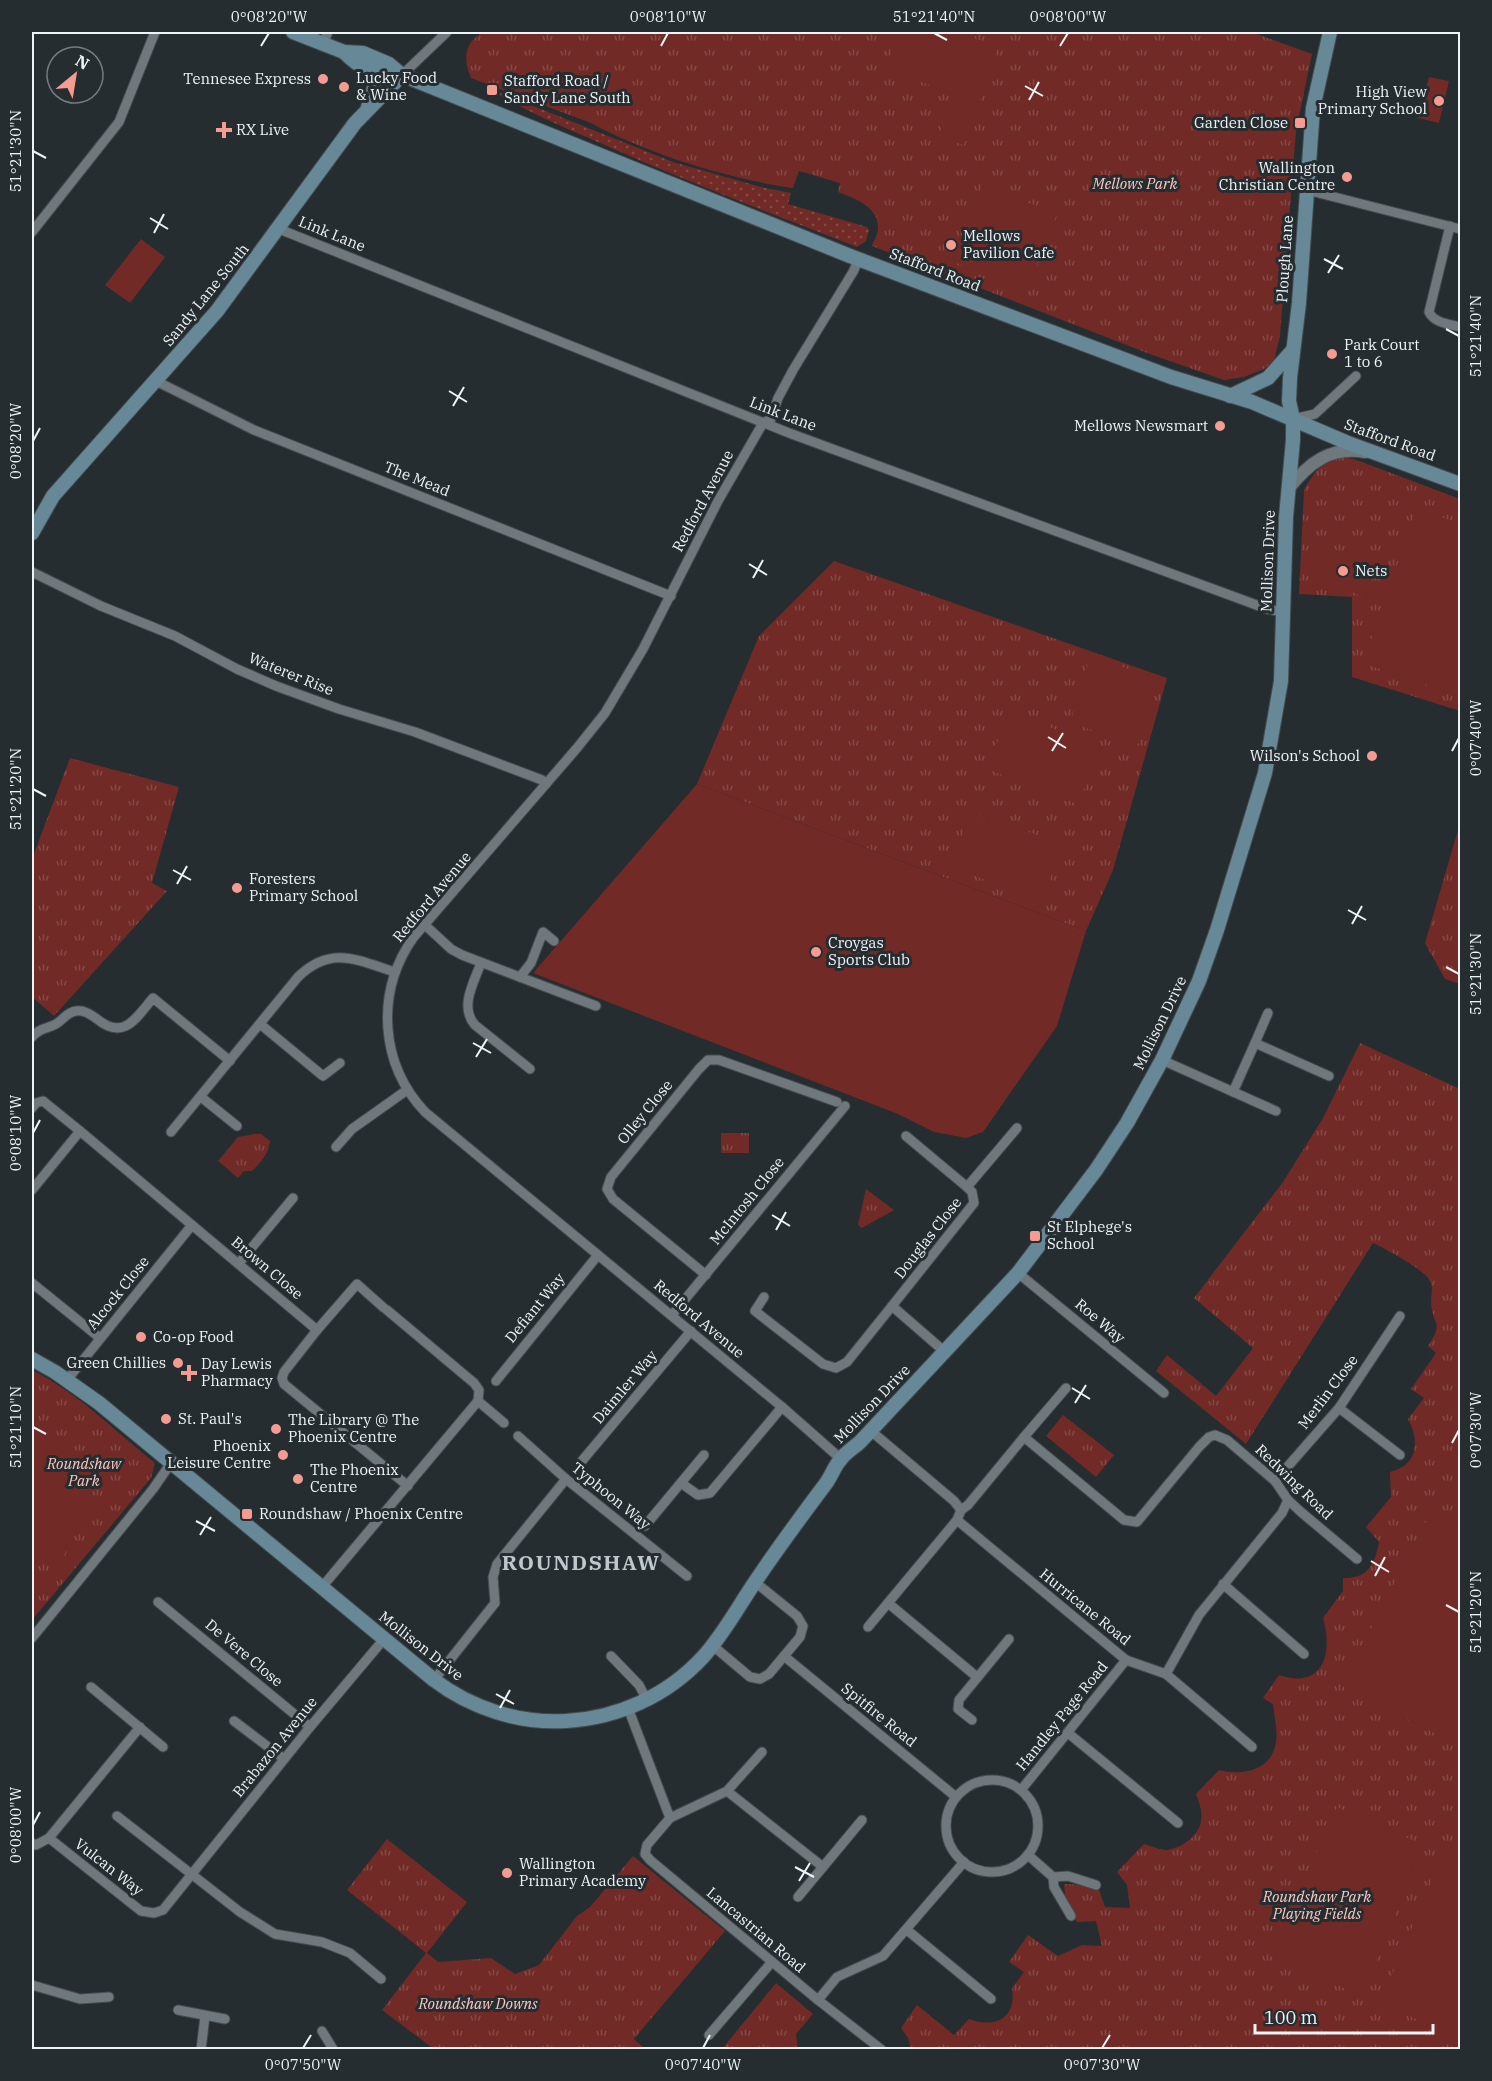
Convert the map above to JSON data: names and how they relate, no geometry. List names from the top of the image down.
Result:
{
  "streets": {
    "main road": [
      "Plough Lane",
      "Stafford Road",
      "Sandy Lane South",
      "Mollison Drive"
    ],
    "street": [
      "Link Lane",
      "The Mead",
      "Redford Avenue",
      "Waterer Rise",
      "Olley Close",
      "McIntosh Close",
      "Douglas Close",
      "Brown Close",
      "Alcock Close",
      "Defiant Way",
      "Roe Way",
      "Daimler Way",
      "Merlin Close",
      "Redwing Road",
      "Typhoon Way",
      "Hurricane Road",
      "De Vere Close",
      "Spitfire Road",
      "Handley Page Road",
      "Brabazon Avenue",
      "Vulcan Way",
      "Lancastrian Road"
    ]
  },
  "crossings": [
    ["Link Lane", "Sandy Lane South"],
    ["Link Lane", "Redford Avenue"],
    ["Link Lane", "Mollison Drive"],
    ["Plough Lane", "Stafford Road"],
    ["Plough Lane", "Mollison Drive"],
    ["Stafford Road", "Sandy Lane South"],
    ["Stafford Road", "Redford Avenue"],
    ["Stafford Road", "Mollison Drive"],
    ["Sandy Lane South", "The Mead"],
    ["The Mead", "Redford Avenue"],
    ["Redford Avenue", "Mollison Drive"],
    ["Redford Avenue", "Waterer Rise"],
    ["Redford Avenue", "McIntosh Close"],
    ["Redford Avenue", "Defiant Way"],
    ["Redford Avenue", "Daimler Way"],
    ["Mollison Drive", "Alcock Close"],
    ["Mollison Drive", "Roe Way"],
    ["Mollison Drive", "Brabazon Avenue"],
    ["Olley Close", "McIntosh Close"],
    ["Brown Close", "Alcock Close"],
    ["Merlin Close", "Redwing Road"],
    ["Hurricane Road", "Handley Page Road"],
    ["De Vere Close", "Brabazon Avenue"],
    ["Spitfire Road", "Handley Page Road"],
    ["Brabazon Avenue", "Vulcan Way"]
  ],
  "districts": ["ROUNDSHAW"],
  "parks": [
    "Mellows Park",
    "Roundshaw Park",
    "Roundshaw Park Playing Fields",
    "Roundshaw Downs"
  ],
  "places": {
    "other": [
      "Tennesee Express",
      "Lucky Food & Wine",
      "High View Primary School",
      "Wallington Christian Centre",
      "Mellows Pavilion Cafe",
      "Park Court 1 to 6",
      "Mellows Newsmart",
      "Nets",
      "Wilson's School",
      "Foresters Primary School",
      "Croygas Sports Club",
      "Co-op Food",
      "Green Chillies",
      "St. Paul's",
      "The Library @ The Phoenix Centre",
      "Phoenix Leisure Centre",
      "The Phoenix Centre",
      "Wallington Primary Academy"
    ],
    "transit": [
      "Stafford Road / Sandy Lane South",
      "Garden Close",
      "St Elphege's School",
      "Roundshaw / Phoenix Centre"
    ],
    "health": ["RX Live", "Day Lewis Pharmacy"]
  },
  "scale_bar": "100 m",
  "north": "top right",
  "coordinates": [
    "0°08'20\"W",
    "0°08'10\"W",
    "51°21'40\"N",
    "0°08'00\"W",
    "51°21'30\"N",
    "0°07'40\"W",
    "51°21'20\"N",
    "51°21'10\"N",
    "0°07'30\"W",
    "0°07'50\"W"
  ]
}
